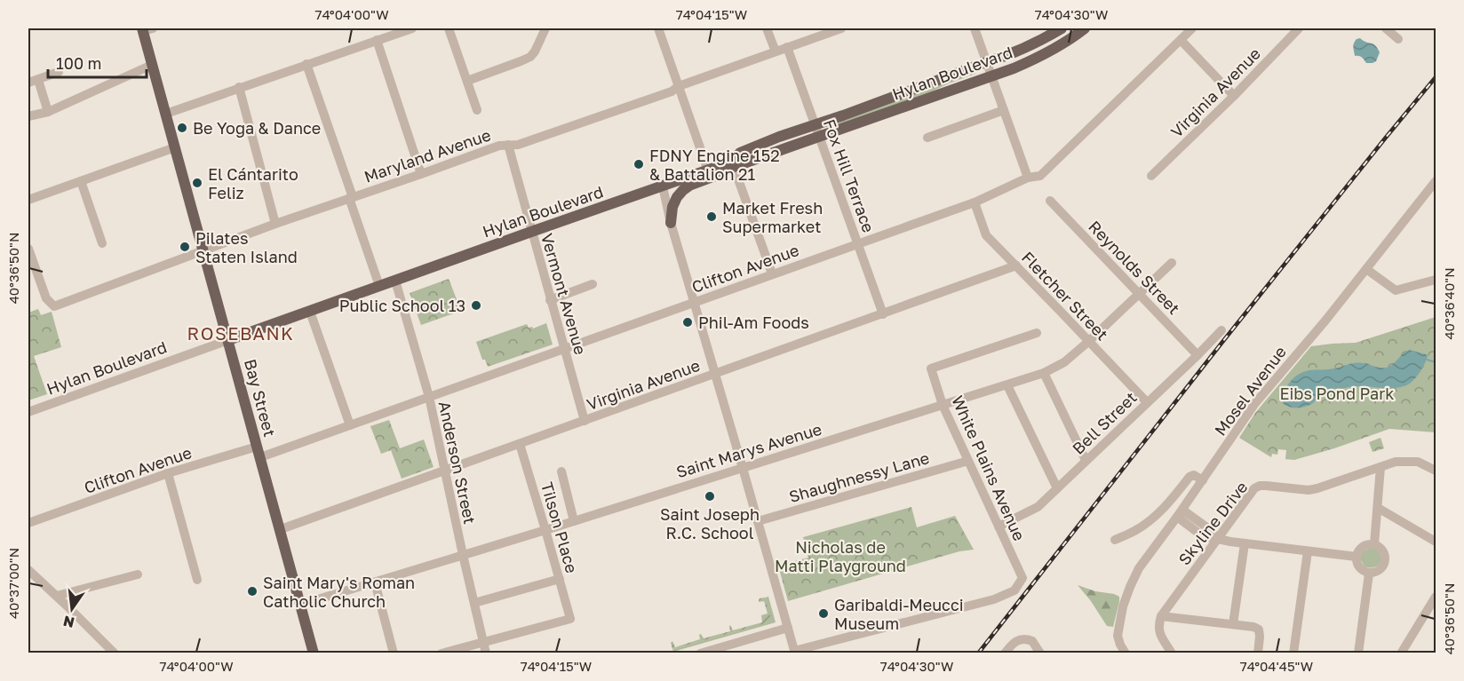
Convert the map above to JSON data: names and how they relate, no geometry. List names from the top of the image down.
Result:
{
  "streets": {
    "main road": ["Hylan Boulevard", "Bay Street"],
    "street": [
      "Virginia Avenue",
      "Maryland Avenue",
      "Fox Hill Terrace",
      "Reynolds Street",
      "Clifton Avenue",
      "Vermont Avenue",
      "Fletcher Street",
      "Mosel Avenue",
      "Bell Street",
      "Saint Marys Avenue",
      "Anderson Street",
      "White Plains Avenue",
      "Shaughnessy Lane",
      "Skyline Drive",
      "Tilson Place"
    ]
  },
  "crossings": [
    ["Hylan Boulevard", "Fox Hill Terrace"],
    ["Hylan Boulevard", "Vermont Avenue"],
    ["Hylan Boulevard", "Bay Street"],
    ["Hylan Boulevard", "Anderson Street"],
    ["Virginia Avenue", "Fox Hill Terrace"],
    ["Virginia Avenue", "Vermont Avenue"],
    ["Virginia Avenue", "Fletcher Street"],
    ["Virginia Avenue", "Bay Street"],
    ["Virginia Avenue", "Anderson Street"],
    ["Virginia Avenue", "Tilson Place"],
    ["Maryland Avenue", "Fox Hill Terrace"],
    ["Maryland Avenue", "Vermont Avenue"],
    ["Maryland Avenue", "Bay Street"],
    ["Fox Hill Terrace", "Clifton Avenue"],
    ["Reynolds Street", "Bell Street"],
    ["Reynolds Street", "Saint Marys Avenue"],
    ["Clifton Avenue", "Vermont Avenue"],
    ["Clifton Avenue", "Fletcher Street"],
    ["Clifton Avenue", "Bay Street"],
    ["Clifton Avenue", "Anderson Street"],
    ["Fletcher Street", "Bell Street"],
    ["Fletcher Street", "Saint Marys Avenue"],
    ["Bay Street", "Saint Marys Avenue"],
    ["Bell Street", "White Plains Avenue"],
    ["Saint Marys Avenue", "Anderson Street"],
    ["Saint Marys Avenue", "White Plains Avenue"],
    ["Saint Marys Avenue", "Tilson Place"],
    ["Anderson Street", "Tilson Place"],
    ["White Plains Avenue", "Shaughnessy Lane"]
  ],
  "districts": ["ROSEBANK"],
  "parks": ["Eibs Pond Park", "Nicholas de Matti Playground"],
  "places": [
    "Be Yoga & Dance",
    "FDNY Engine 152 & Battalion 21",
    "El Cántarito Feliz",
    "Market Fresh Supermarket",
    "Pilates Staten Island",
    "Public School 13",
    "Phil-Am Foods",
    "Saint Joseph R.C. School",
    "Saint Mary's Roman Catholic Church",
    "Garibaldi-Meucci Museum"
  ],
  "scale_bar": "100 m",
  "north": "bottom",
  "coordinates": [
    "74°04'00\"W",
    "74°04'15\"W",
    "74°04'30\"W",
    "40°36'50\"N",
    "40°36'40\"N",
    "40°37'00\"N",
    "74°04'45\"W"
  ]
}
